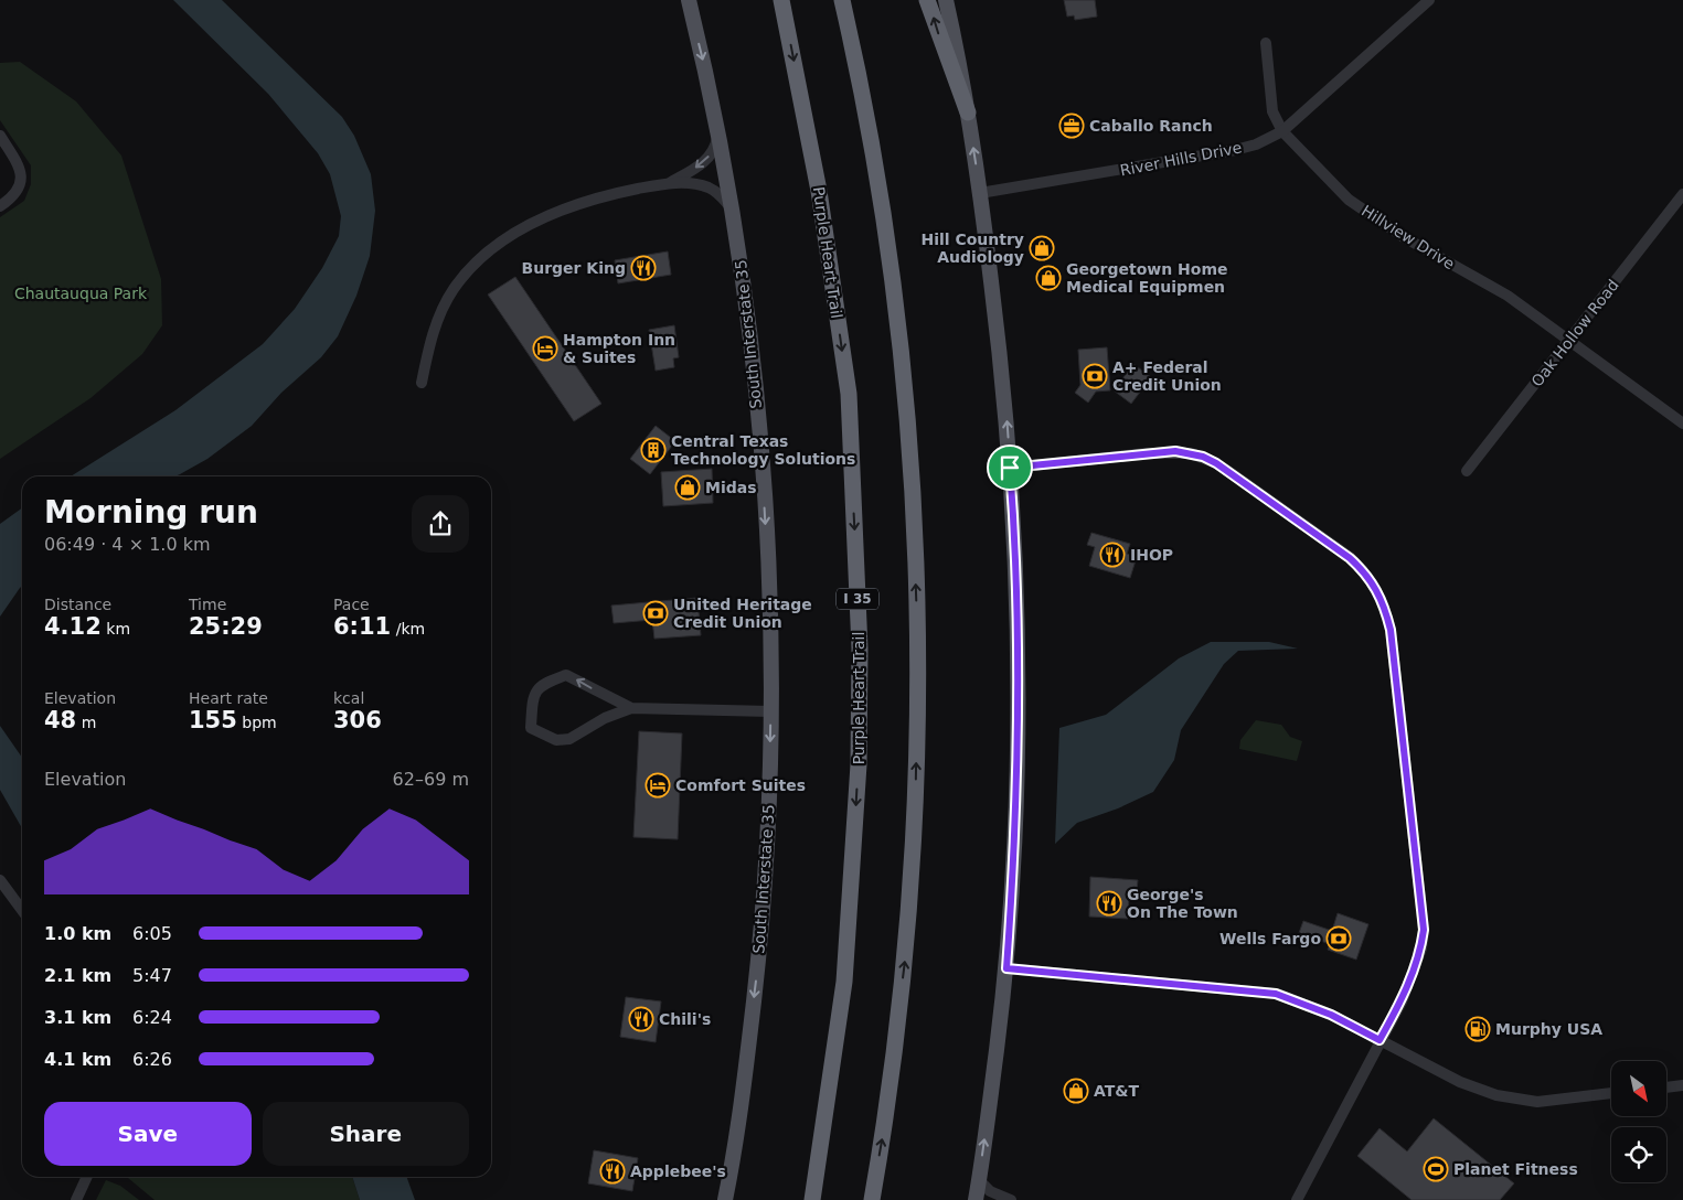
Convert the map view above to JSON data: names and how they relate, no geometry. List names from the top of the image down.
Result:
{
  "streets": {
    "highway": ["Purple Heart Trail", "I 35"],
    "main road": ["South Interstate 35"],
    "street": ["River Hills Drive", "Hillview Drive", "Oak Hollow Road"]
  },
  "crossings": [
    ["River Hills Drive", "Hillview Drive"],
    ["Hillview Drive", "Oak Hollow Road"]
  ],
  "one_way": ["South Interstate 35"],
  "parks": ["Chautauqua Park"],
  "places": {
    "office": ["Caballo Ranch"],
    "shop": [
      "Hill Country Audiology",
      "Georgetown Home Medical Equipmen",
      "Midas",
      "AT&T"
    ],
    "restaurant": [
      "Burger King",
      "IHOP",
      "George's On The Town",
      "Chili's",
      "Applebee's"
    ],
    "hotel": ["Hampton Inn & Suites", "Comfort Suites"],
    "bank": ["A+ Federal Credit Union", "United Heritage Credit Union", "Wells Fargo"],
    "building": ["Central Texas Technology Solutions"],
    "fuel station": ["Murphy USA"],
    "sports": ["Planet Fitness"]
  },
  "north": "bottom right",
  "page": {
    "heading": ["Morning run", "06:49 · 4 × 1.0 km"],
    "stats": [
      ["Distance", "4.12 km"],
      ["Time", "25:29"],
      ["Pace", "6:11 /km"],
      ["Elevation", "48 m"],
      ["Heart rate", "155 bpm"],
      ["kcal", "306"]
    ],
    "chart": ["Elevation", "62–69 m"],
    "list": [
      {
        "name": "1.0 km",
        "note": "6:05"
      },
      {
        "name": "2.1 km",
        "note": "5:47"
      },
      {
        "name": "3.1 km",
        "note": "6:24"
      },
      {
        "name": "4.1 km",
        "note": "6:26"
      }
    ],
    "buttons": ["Save", "Share"]
  }
}
